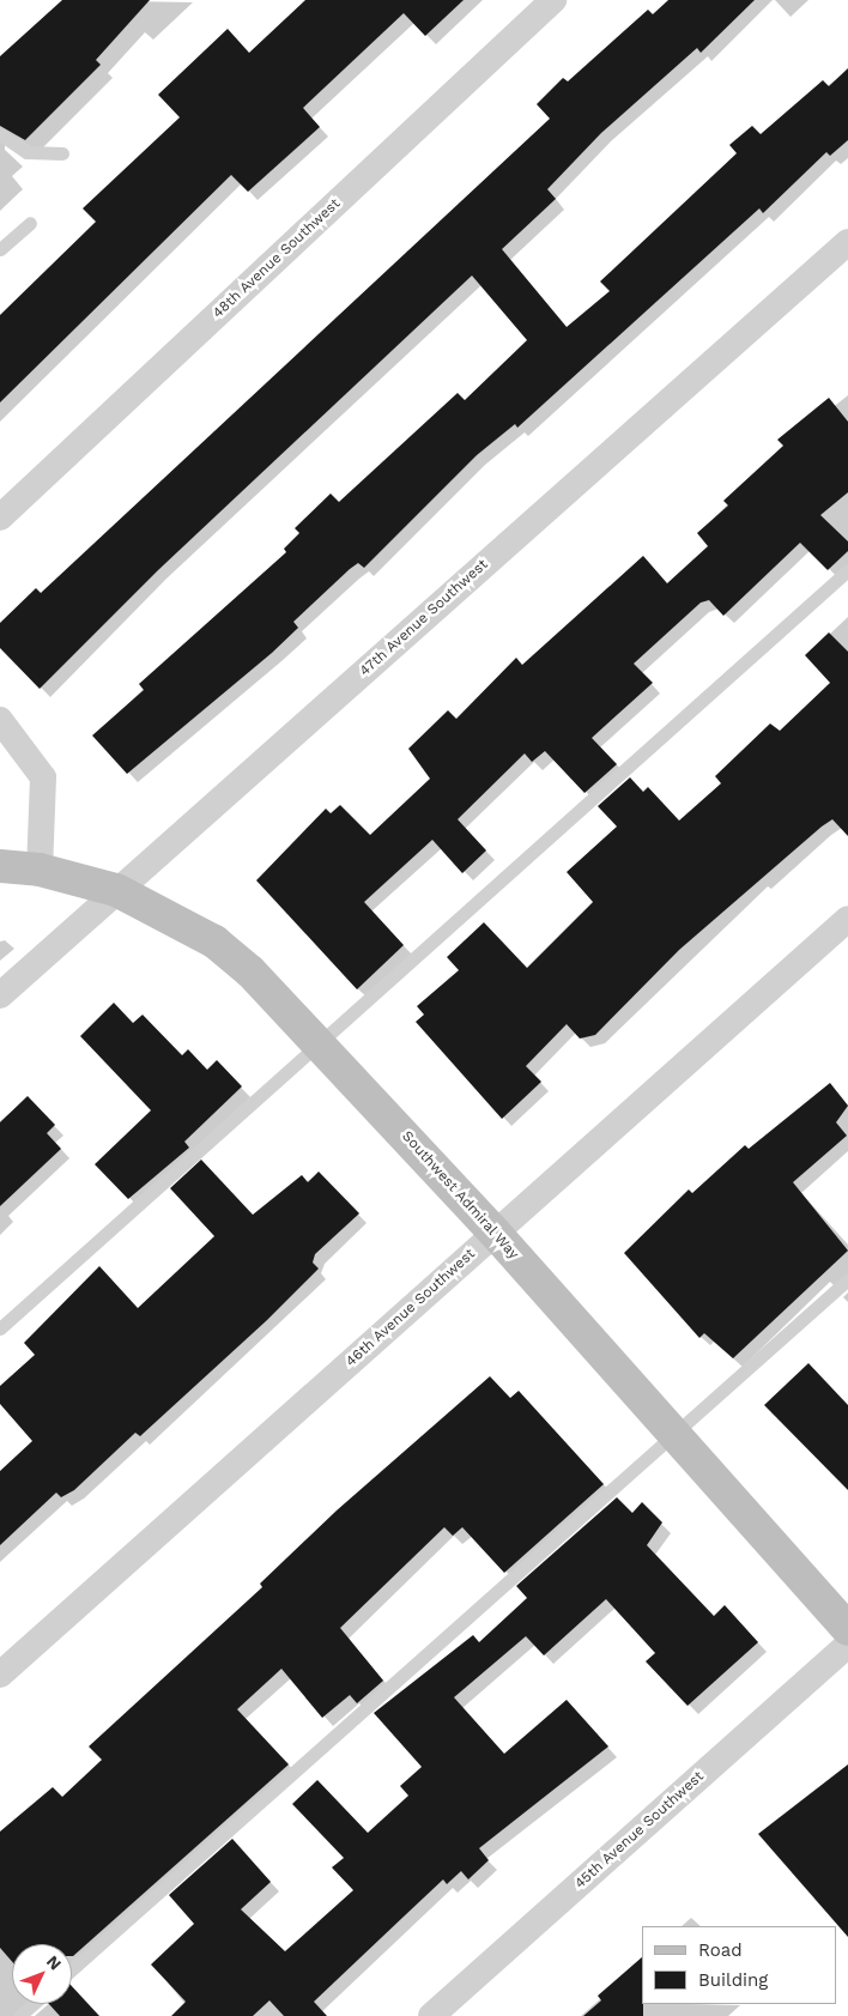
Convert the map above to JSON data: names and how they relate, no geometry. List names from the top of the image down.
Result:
{
  "streets": {
    "main road": ["Southwest Admiral Way"],
    "street": [
      "48th Avenue Southwest",
      "47th Avenue Southwest",
      "46th Avenue Southwest",
      "45th Avenue Southwest"
    ]
  },
  "crossings": [
    ["47th Avenue Southwest", "Southwest Admiral Way"],
    ["Southwest Admiral Way", "46th Avenue Southwest"]
  ],
  "legend": ["Road", "Building"],
  "north": "top right"
}
